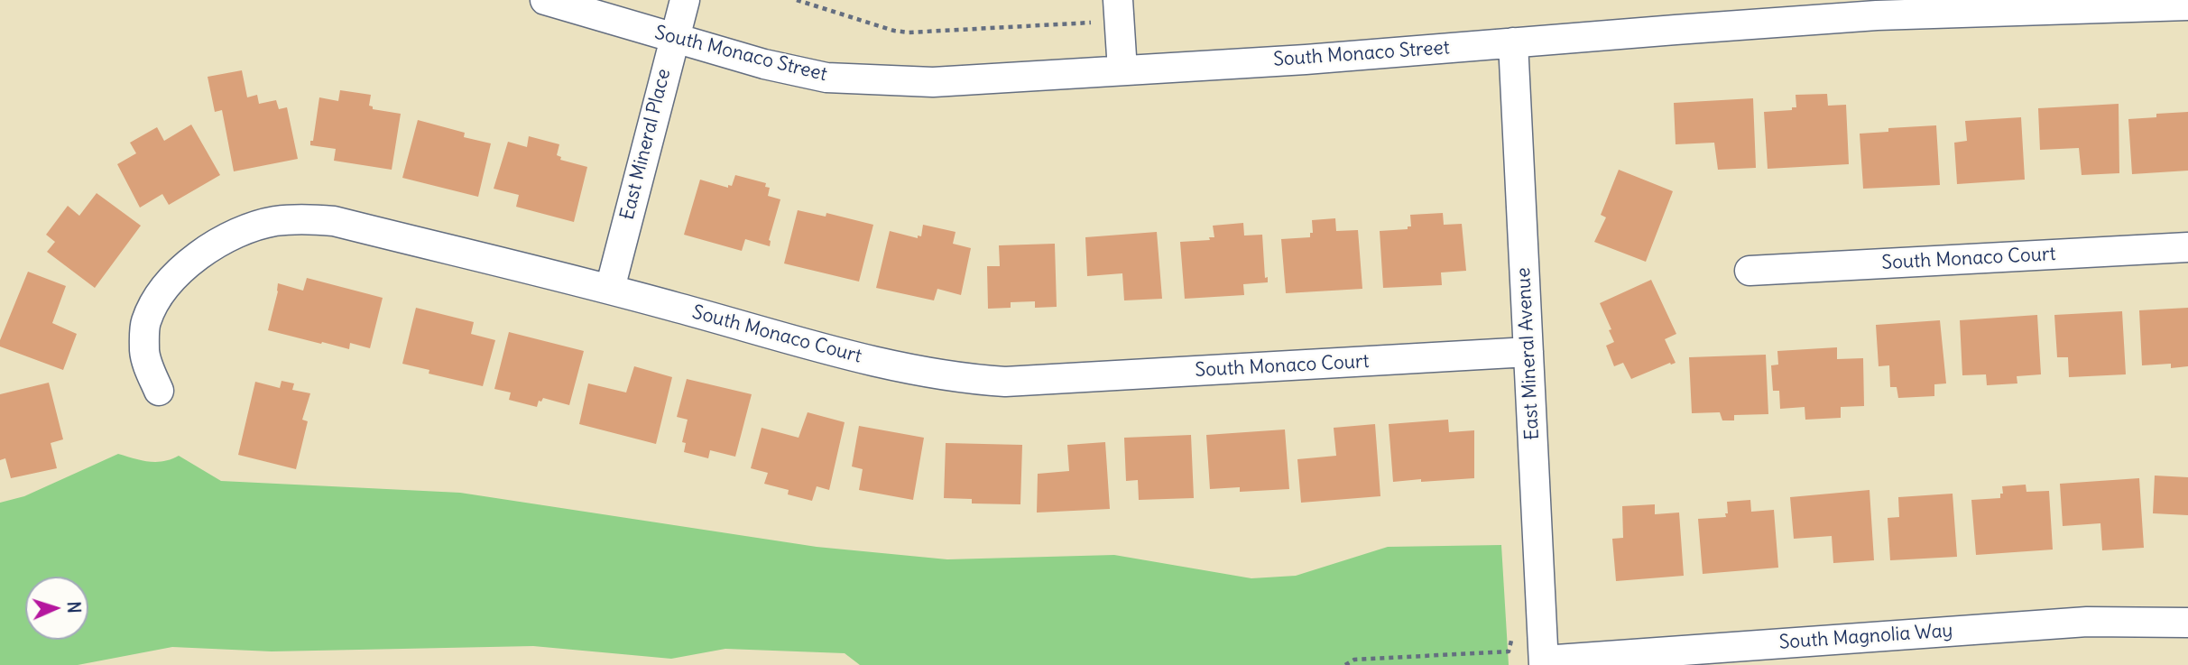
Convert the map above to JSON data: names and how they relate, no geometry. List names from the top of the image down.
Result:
{
  "streets": {
    "street": [
      "South Monaco Street",
      "East Mineral Place",
      "South Monaco Court",
      "East Mineral Avenue",
      "South Magnolia Way"
    ]
  },
  "crossings": [
    ["South Monaco Street", "East Mineral Place"],
    ["South Monaco Street", "East Mineral Avenue"],
    ["East Mineral Place", "South Monaco Court"],
    ["South Monaco Court", "East Mineral Avenue"],
    ["East Mineral Avenue", "South Magnolia Way"]
  ],
  "north": "right"
}
